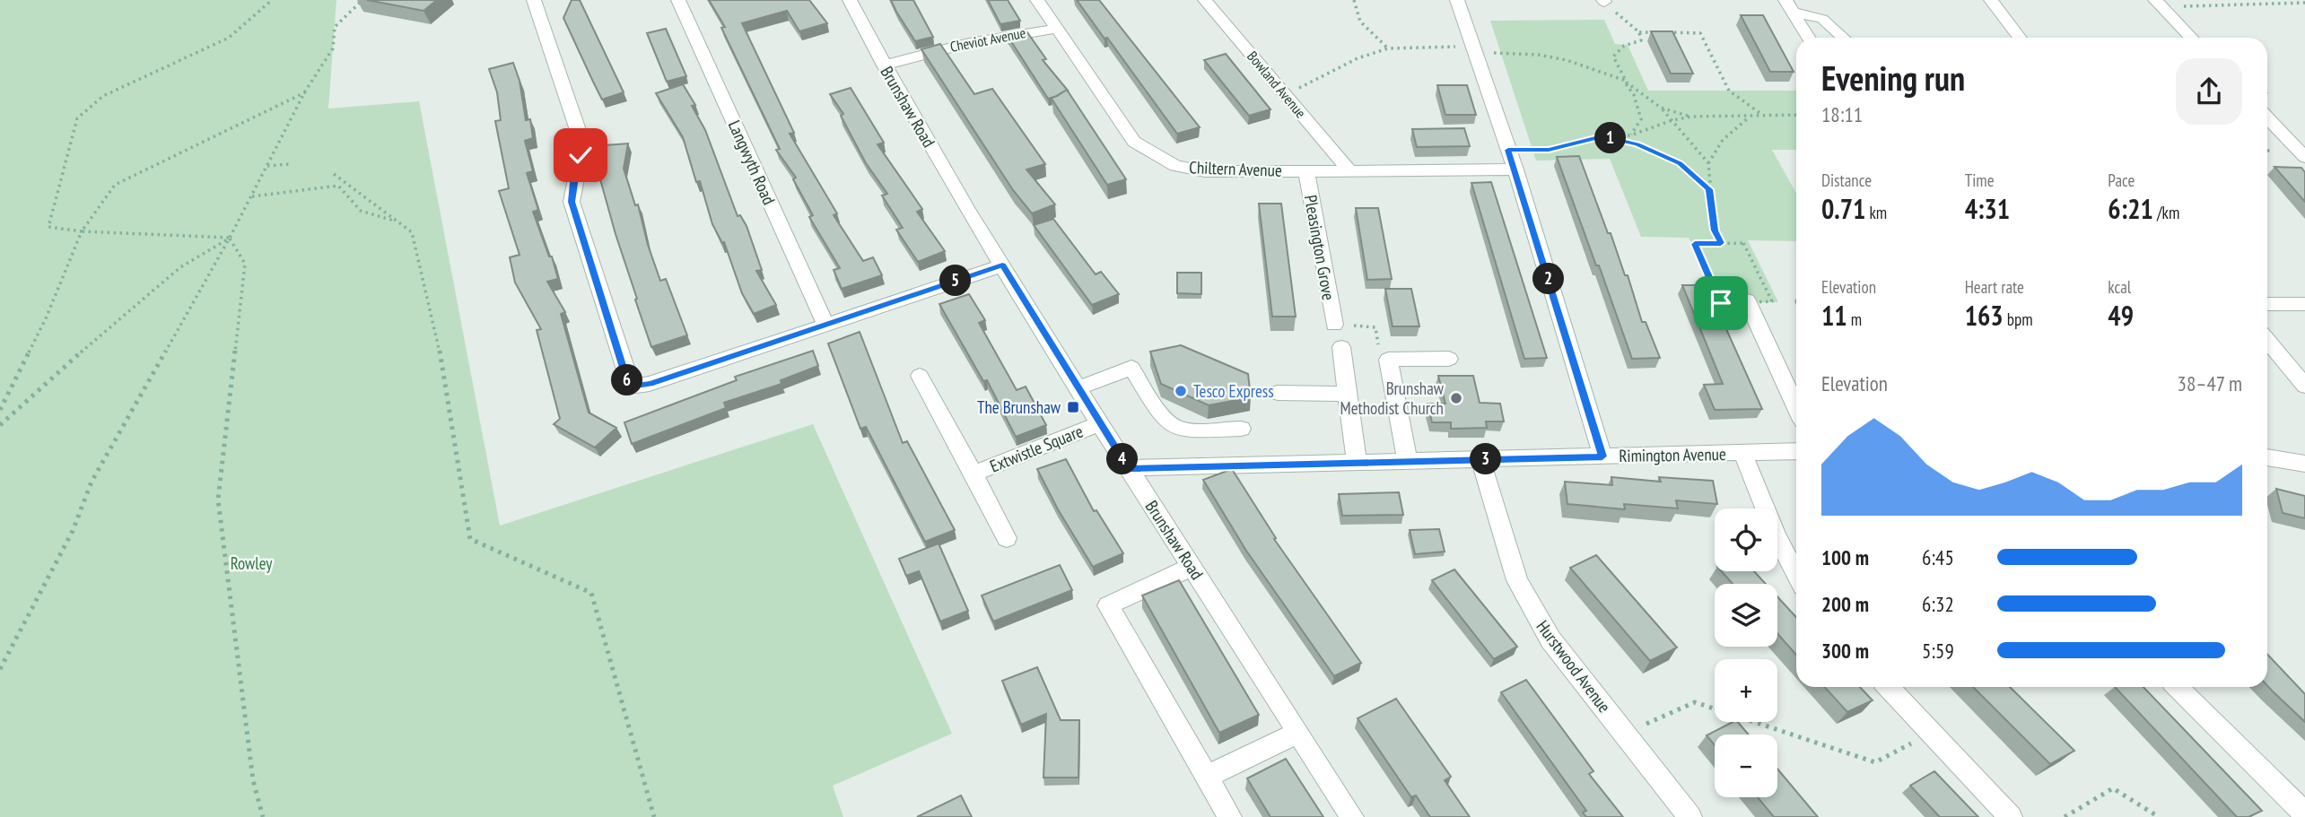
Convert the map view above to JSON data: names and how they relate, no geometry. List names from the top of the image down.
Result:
{
  "streets": {
    "street": [
      "Cheviot Avenue",
      "Bowland Avenue",
      "Brunshaw Road",
      "Langwyth Road",
      "Chiltern Avenue",
      "Pleasington Grove",
      "Extwistle Square",
      "Rimington Avenue",
      "Hurstwood Avenue"
    ]
  },
  "crossings": [
    ["Cheviot Avenue", "Brunshaw Road"],
    ["Cheviot Avenue", "Chiltern Avenue"],
    ["Bowland Avenue", "Chiltern Avenue"],
    ["Brunshaw Road", "Extwistle Square"],
    ["Brunshaw Road", "Rimington Avenue"],
    ["Chiltern Avenue", "Pleasington Grove"],
    ["Rimington Avenue", "Hurstwood Avenue"]
  ],
  "parks": ["Rowley"],
  "places": {
    "other": ["Tesco Express", "Brunshaw Methodist Church"],
    "transit": ["The Brunshaw"]
  },
  "page": {
    "heading": ["Evening run", "18:11"],
    "pins": [
      "1",
      "2",
      "5",
      "6",
      "3",
      "4"
    ],
    "stats": [
      ["Distance", "0.71 km"],
      ["Time", "4:31"],
      ["Pace", "6:21 /km"],
      ["Elevation", "11 m"],
      ["Heart rate", "163 bpm"],
      ["kcal", "49"]
    ],
    "chart": ["Elevation", "38–47 m"],
    "map_buttons": ["+", "−"],
    "list": [
      {
        "name": "100 m",
        "note": "6:45"
      },
      {
        "name": "200 m",
        "note": "6:32"
      },
      {
        "name": "300 m",
        "note": "5:59"
      }
    ]
  }
}
